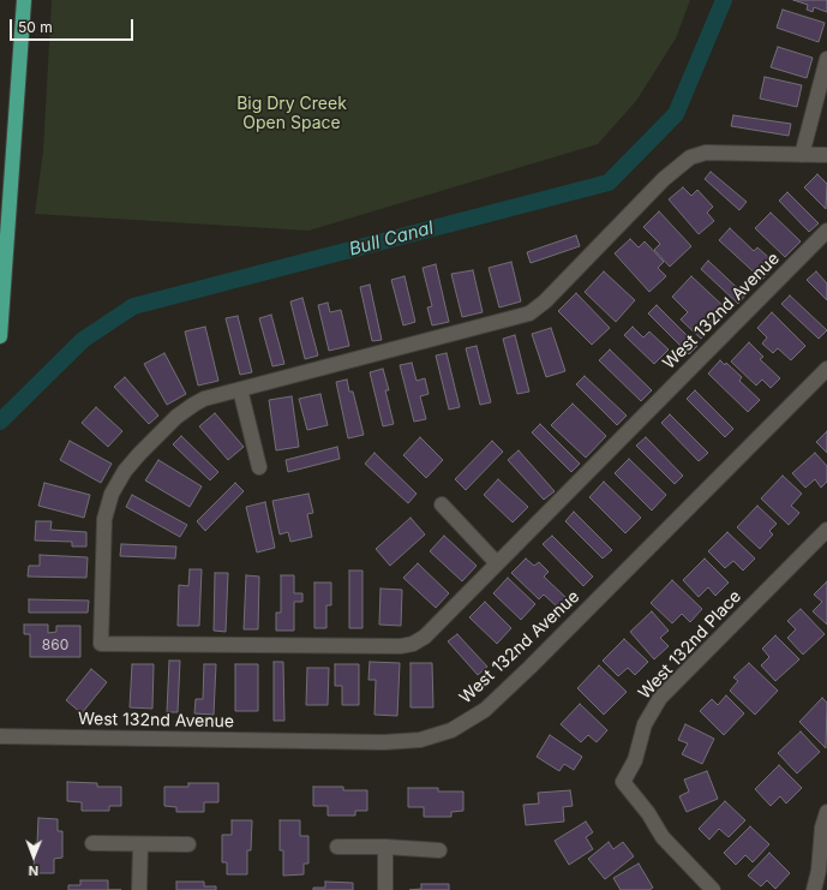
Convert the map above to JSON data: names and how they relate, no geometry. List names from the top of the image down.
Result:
{
  "streets": {
    "street": ["West 132nd Avenue", "West 132nd Place"]
  },
  "water": ["Bull Canal"],
  "parks": ["Big Dry Creek Open Space"],
  "house_numbers": ["860"],
  "scale_bar": "50 m",
  "north": "bottom"
}
